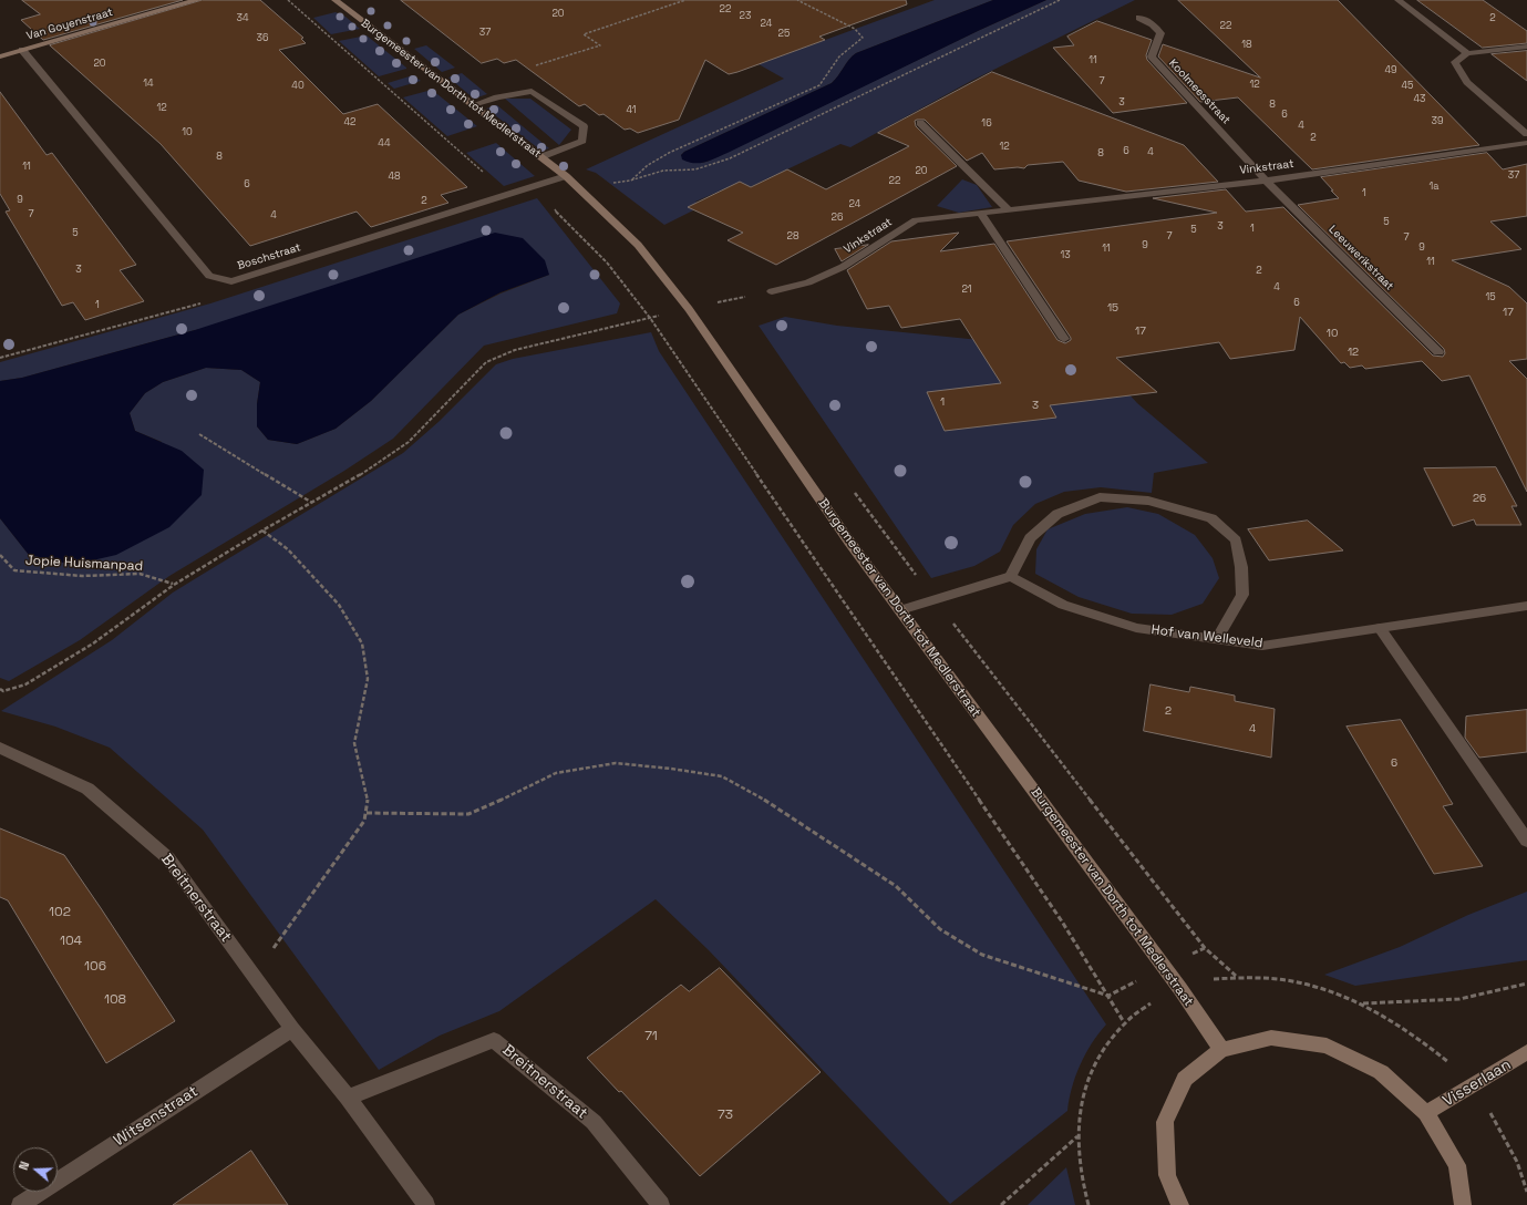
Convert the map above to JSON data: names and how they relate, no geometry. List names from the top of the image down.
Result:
{
  "streets": {
    "street": [
      "Van Goyenstraat",
      "Burgemeester van Dorth tot Medlerstraat",
      "Koolmeesstraat",
      "Vinkstraat",
      "Boschstraat",
      "Leeuwerikstraat",
      "Hof van Welleveld",
      "Breitnerstraat",
      "Visserlaan",
      "Witsenstraat"
    ],
    "path": ["Jopie Huismanpad"]
  },
  "crossings": [
    ["Van Goyenstraat", "Boschstraat"],
    ["Burgemeester van Dorth tot Medlerstraat", "Boschstraat"],
    ["Koolmeesstraat", "Vinkstraat"],
    ["Koolmeesstraat", "Leeuwerikstraat"],
    ["Vinkstraat", "Leeuwerikstraat"],
    ["Breitnerstraat", "Witsenstraat"]
  ],
  "house_numbers": [
    "22",
    "20",
    "23",
    "34",
    "2",
    "24",
    "22",
    "37",
    "25",
    "36",
    "18",
    "11",
    "20",
    "49",
    "7",
    "14",
    "12",
    "40",
    "45",
    "43",
    "3",
    "8",
    "12",
    "41",
    "6",
    "39",
    "42",
    "16",
    "4",
    "10",
    "2",
    "44",
    "12",
    "6",
    "4",
    "8",
    "8",
    "11",
    "20",
    "37",
    "48",
    "22",
    "6",
    "1a",
    "1",
    "9",
    "2",
    "24",
    "7",
    "4",
    "26",
    "5",
    "3",
    "1",
    "5",
    "5",
    "28",
    "7",
    "7",
    "9",
    "9",
    "11",
    "13",
    "11",
    "3",
    "2",
    "4",
    "21",
    "15",
    "6",
    "1",
    "15",
    "17",
    "17",
    "10",
    "12",
    "1",
    "3",
    "26",
    "2",
    "4",
    "6",
    "102",
    "104",
    "106",
    "108",
    "71",
    "73"
  ],
  "north": "left"
}
